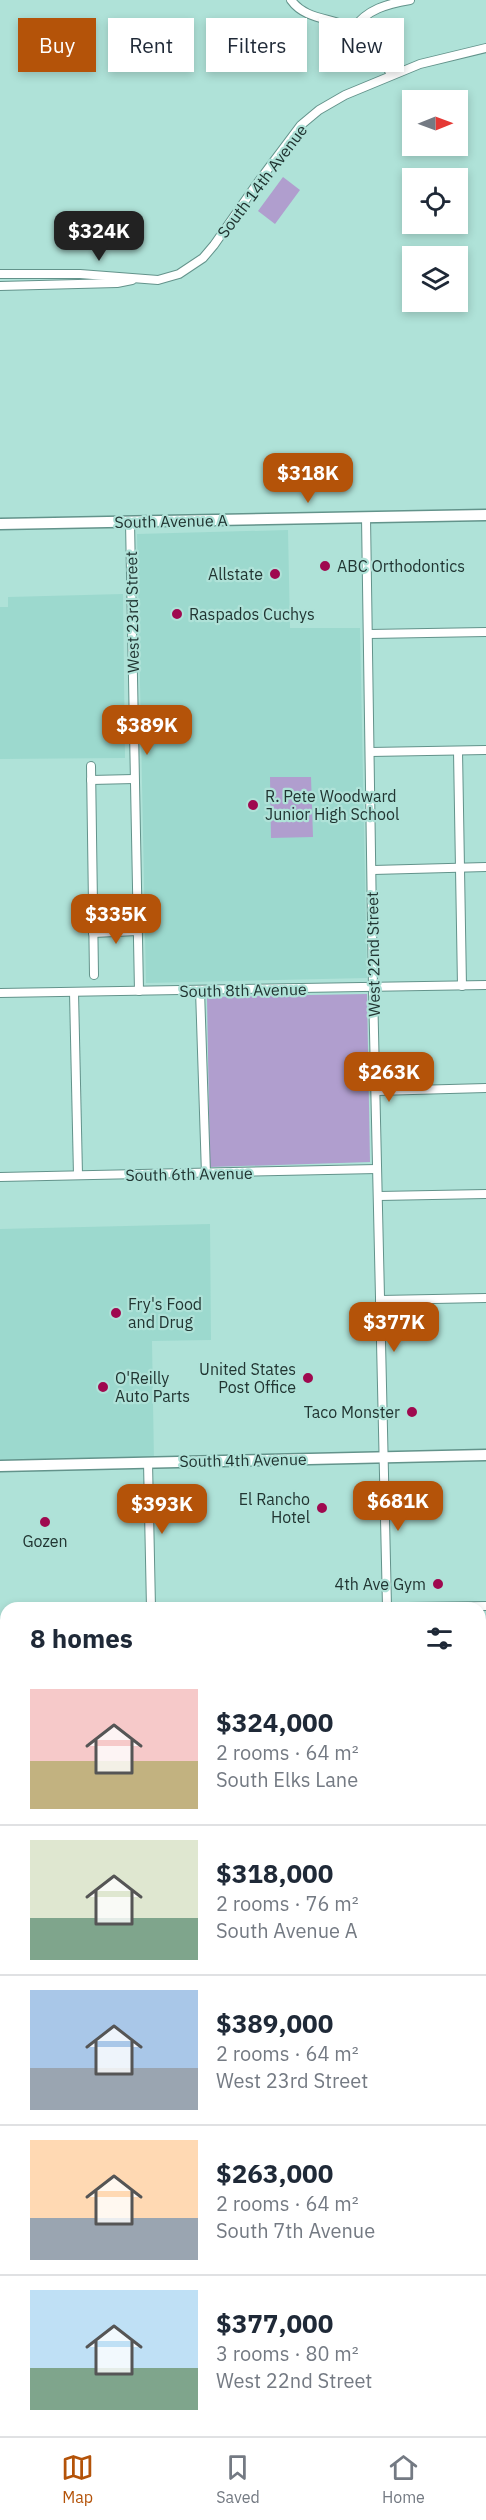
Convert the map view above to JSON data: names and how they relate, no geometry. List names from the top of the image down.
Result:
{
  "streets": {
    "main road": ["South Avenue A", "South 4th Avenue"],
    "street": [
      "South 14th Avenue",
      "West 23rd Street",
      "West 22nd Street",
      "South 8th Avenue",
      "South 6th Avenue"
    ]
  },
  "crossings": [
    ["South Avenue A", "West 23rd Street"],
    ["South Avenue A", "West 22nd Street"],
    ["West 23rd Street", "South 8th Avenue"],
    ["West 22nd Street", "South 8th Avenue"],
    ["West 22nd Street", "South 6th Avenue"],
    ["West 22nd Street", "South 4th Avenue"]
  ],
  "places": [
    "ABC Orthodontics",
    "Allstate",
    "Raspados Cuchys",
    "R. Pete Woodward Junior High School",
    "Fry's Food and Drug",
    "United States Post Office",
    "O'Reilly Auto Parts",
    "Taco Monster",
    "El Rancho Hotel",
    "Gozen",
    "4th Ave Gym"
  ],
  "north": "right",
  "page": {
    "chip": [
      "Buy",
      "Rent",
      "Filters",
      "New"
    ],
    "price": [
      "$324K",
      "$318K",
      "$389K",
      "$335K",
      "$263K",
      "$377K",
      "$681K",
      "$393K"
    ],
    "heading": "8 homes",
    "list": [
      {
        "name": "$324,000",
        "note": "2 rooms · 64 m² · South Elks Lane"
      },
      {
        "name": "$318,000",
        "note": "2 rooms · 76 m² · South Avenue A"
      },
      {
        "name": "$389,000",
        "note": "2 rooms · 64 m² · West 23rd Street"
      },
      {
        "name": "$263,000",
        "note": "2 rooms · 64 m² · South 7th Avenue"
      },
      {
        "name": "$377,000",
        "note": "3 rooms · 80 m² · West 22nd Street"
      }
    ],
    "tabs": ["Map", "Saved", "Home"]
  }
}
